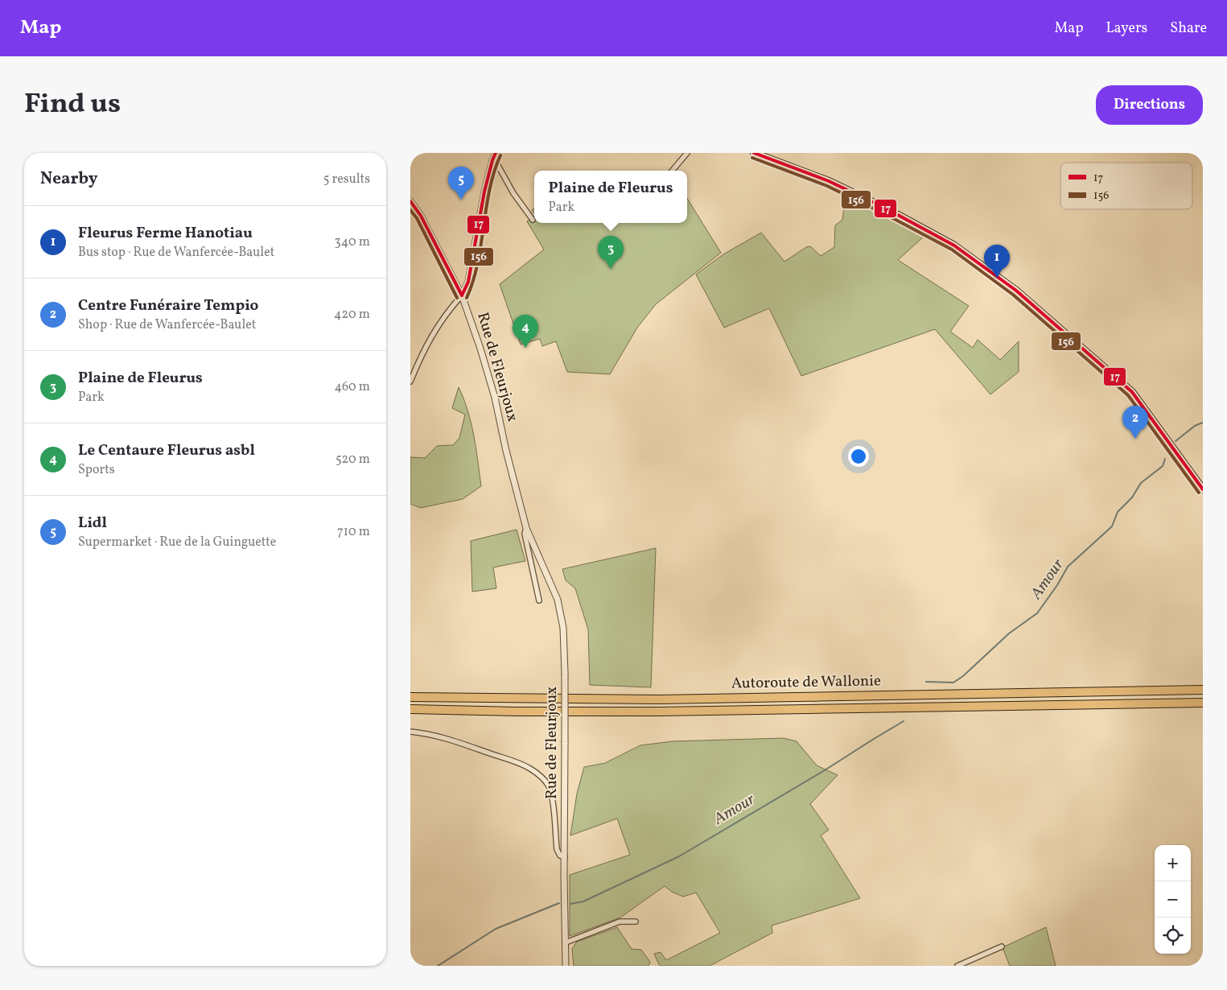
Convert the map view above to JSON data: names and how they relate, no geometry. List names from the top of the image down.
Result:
{
  "streets": {
    "highway": ["Autoroute de Wallonie"],
    "street": ["Rue de Fleurjoux"]
  },
  "water": ["Amour"],
  "lines": ["transit line 17", "transit line 156"],
  "legend": ["17", "156"],
  "page": {
    "header": "Map",
    "nav": ["Map", "Layers", "Share"],
    "title": "Find us",
    "buttons": "Directions",
    "heading": ["Nearby", "5 results"],
    "pins": [
      "5",
      "3",
      "1",
      "4",
      "2"
    ],
    "popup": ["Plaine de Fleurus", "Park"],
    "list": [
      {
        "mark": "1",
        "name": "Fleurus Ferme Hanotiau",
        "note": "Bus stop · Rue de Wanfercée-Baulet",
        "value": "340 m"
      },
      {
        "mark": "2",
        "name": "Centre Funéraire Tempio",
        "note": "Shop · Rue de Wanfercée-Baulet",
        "value": "420 m"
      },
      {
        "mark": "3",
        "name": "Plaine de Fleurus",
        "note": "Park",
        "value": "460 m"
      },
      {
        "mark": "4",
        "name": "Le Centaure Fleurus asbl",
        "note": "Sports",
        "value": "520 m"
      },
      {
        "mark": "5",
        "name": "Lidl",
        "note": "Supermarket · Rue de la Guinguette",
        "value": "710 m"
      }
    ],
    "map_buttons": ["+", "−"]
  }
}
